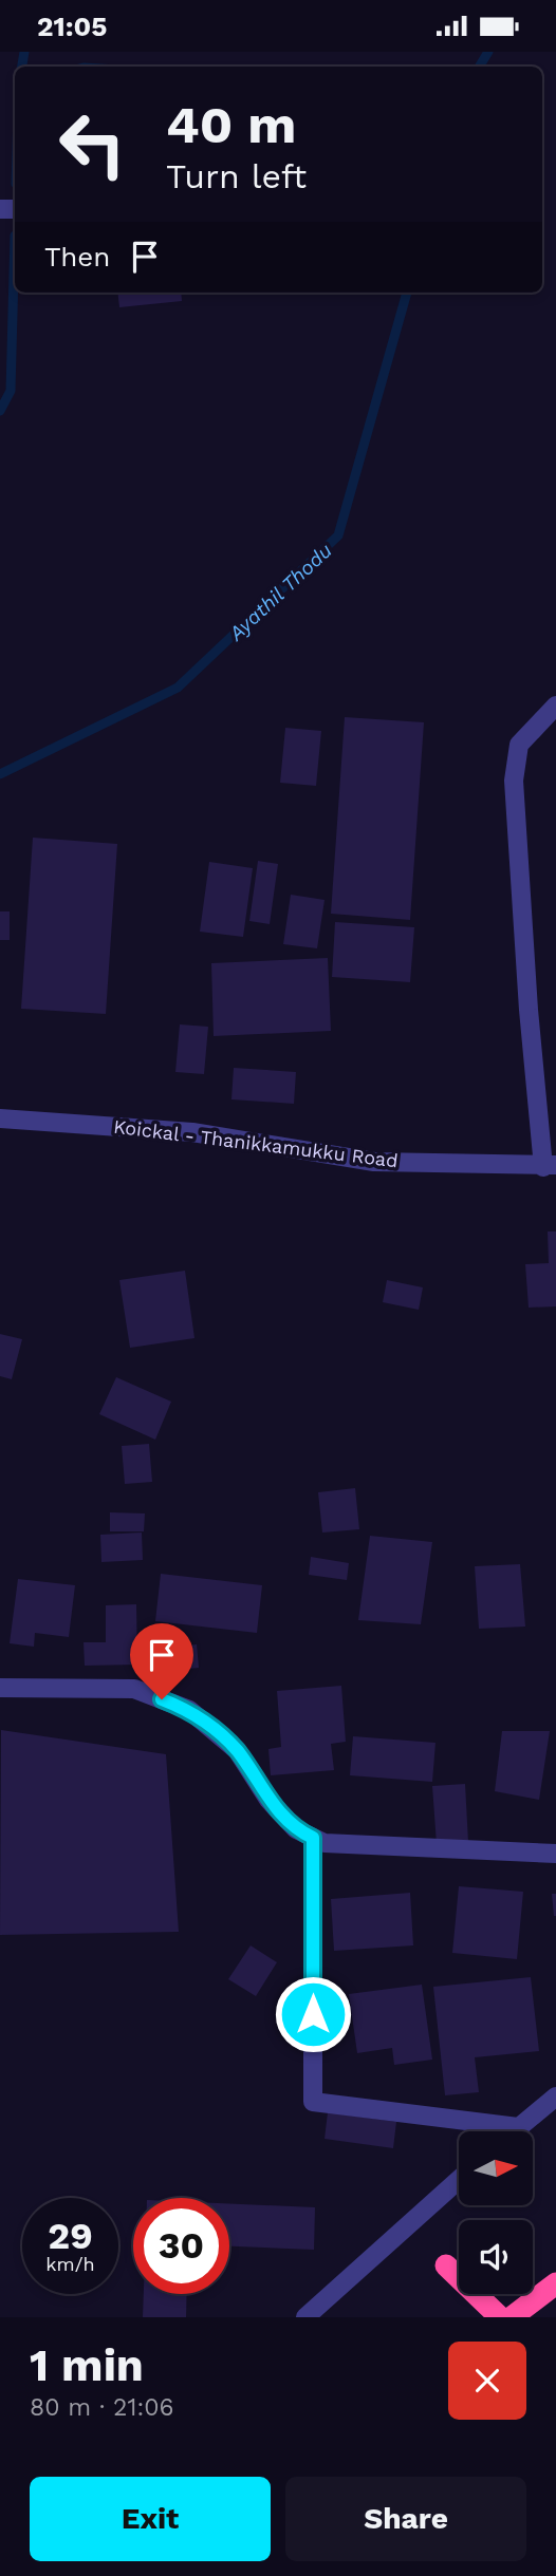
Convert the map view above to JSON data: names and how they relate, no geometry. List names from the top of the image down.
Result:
{
  "streets": {
    "street": ["Koickal - Thanikkamukku Road"]
  },
  "water": ["Ayathil Thodu"],
  "north": "right",
  "page": {
    "status": "21:05",
    "turn": ["40 m", "Turn left"],
    "then": "Then",
    "speed": "29 km/h",
    "limit": "30",
    "heading": ["1 min", "80 m · 21:06"],
    "buttons": ["Exit", "Share"]
  }
}
